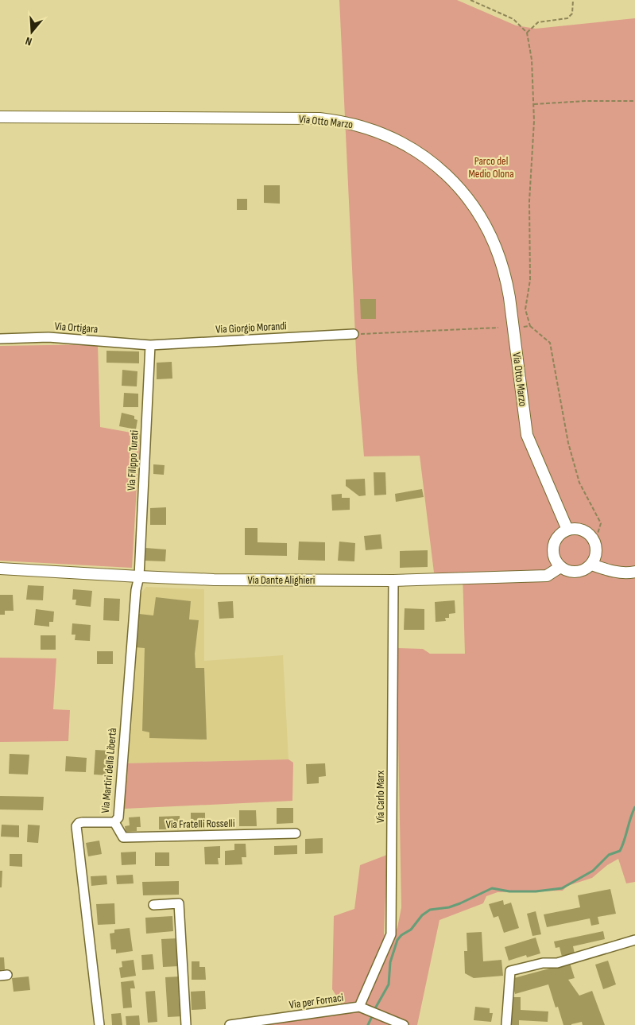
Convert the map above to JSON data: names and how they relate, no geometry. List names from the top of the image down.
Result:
{
  "streets": {
    "street": [
      "Via Otto Marzo",
      "Via Ortigara",
      "Via Giorgio Morandi",
      "Via Filippo Turati",
      "Via Dante Alighieri",
      "Via Martiri della Libertà",
      "Via Carlo Marx",
      "Via Fratelli Rosselli",
      "Via per Fornaci"
    ]
  },
  "crossings": [
    ["Via Otto Marzo", "Via Dante Alighieri"],
    ["Via Ortigara", "Via Giorgio Morandi"],
    ["Via Ortigara", "Via Filippo Turati"],
    ["Via Giorgio Morandi", "Via Filippo Turati"],
    ["Via Filippo Turati", "Via Dante Alighieri"],
    ["Via Filippo Turati", "Via Martiri della Libertà"],
    ["Via Dante Alighieri", "Via Martiri della Libertà"],
    ["Via Dante Alighieri", "Via Carlo Marx"],
    ["Via Martiri della Libertà", "Via Fratelli Rosselli"],
    ["Via Carlo Marx", "Via per Fornaci"]
  ],
  "parks": ["Parco del Medio Olona"],
  "north": "bottom"
}
